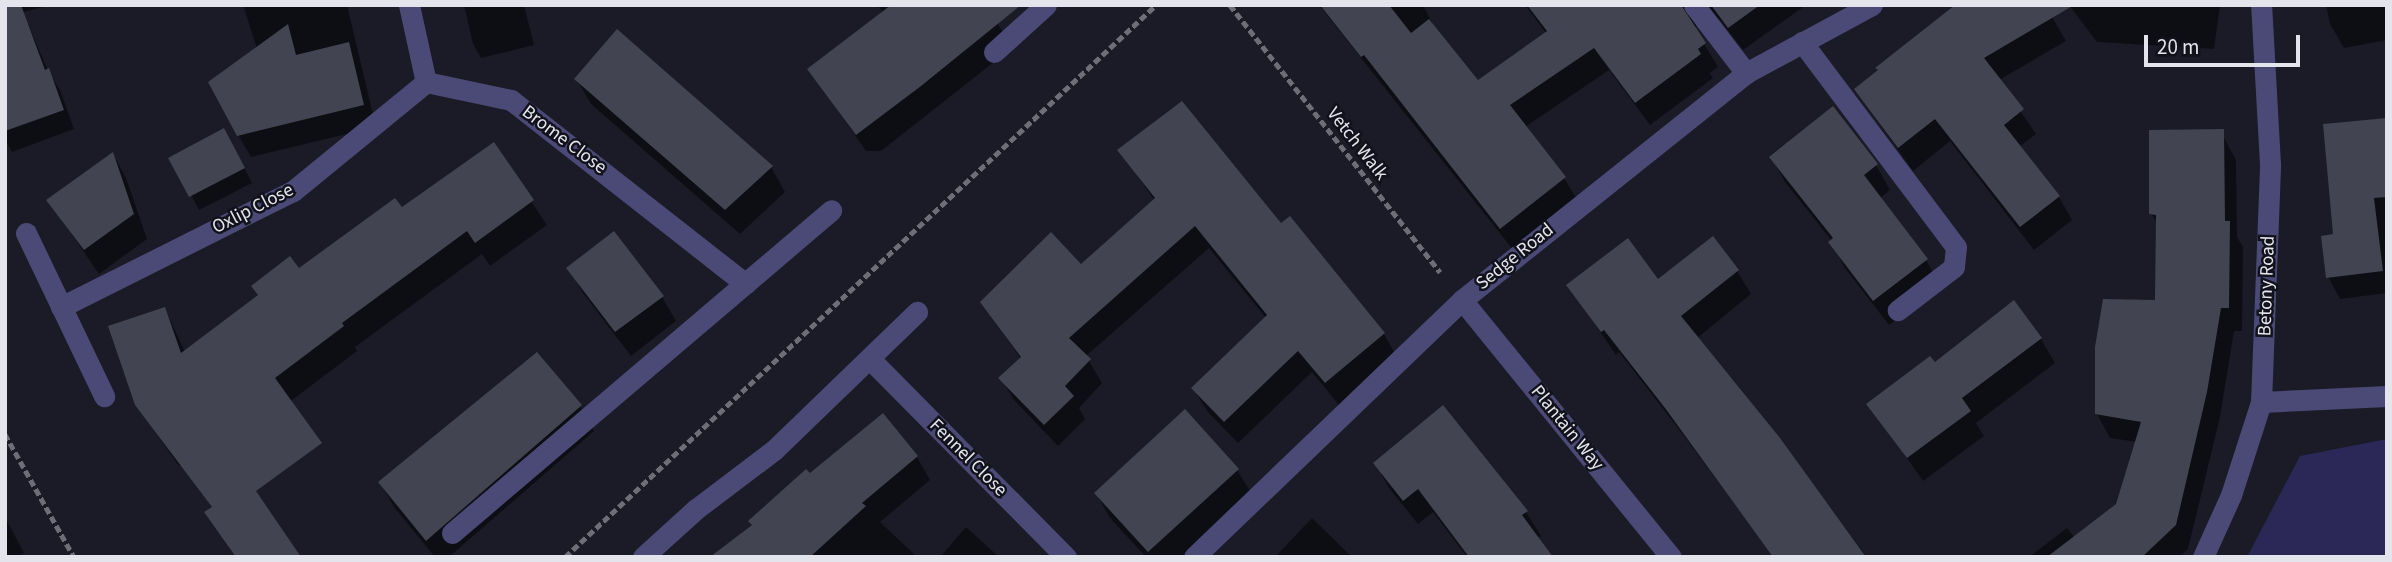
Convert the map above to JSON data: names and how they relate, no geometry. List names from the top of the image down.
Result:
{
  "streets": {
    "street": [
      "Brome Close",
      "Oxlip Close",
      "Sedge Road",
      "Betony Road",
      "Plantain Way",
      "Fennel Close"
    ],
    "path": ["Vetch Walk"]
  },
  "crossings": [
    ["Brome Close", "Oxlip Close"],
    ["Vetch Walk", "Sedge Road"],
    ["Vetch Walk", "Plantain Way"],
    ["Sedge Road", "Plantain Way"]
  ],
  "scale_bar": "20 m"
}
